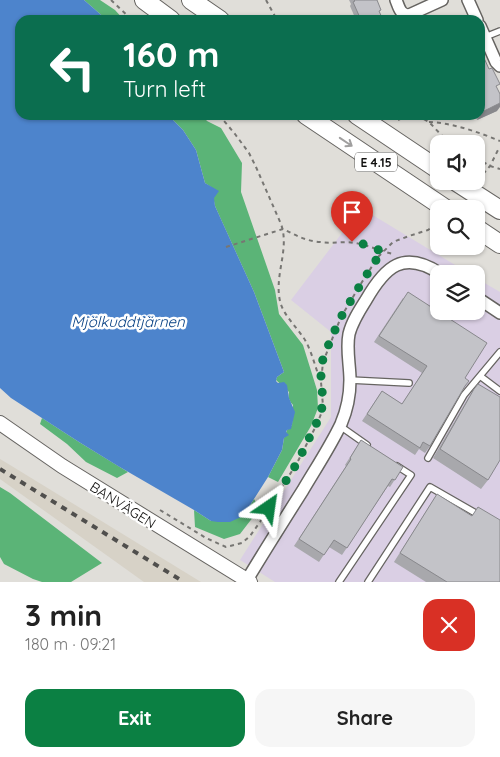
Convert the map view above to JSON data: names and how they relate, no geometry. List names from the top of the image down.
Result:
{
  "streets": {
    "main road": ["E 4.15"],
    "street": ["BANVÄGEN"]
  },
  "water": ["Mjölkuddtjärnen"],
  "page": {
    "turn": ["160 m", "Turn left"],
    "heading": ["3 min", "180 m · 09:21"],
    "buttons": ["Exit", "Share"]
  }
}
